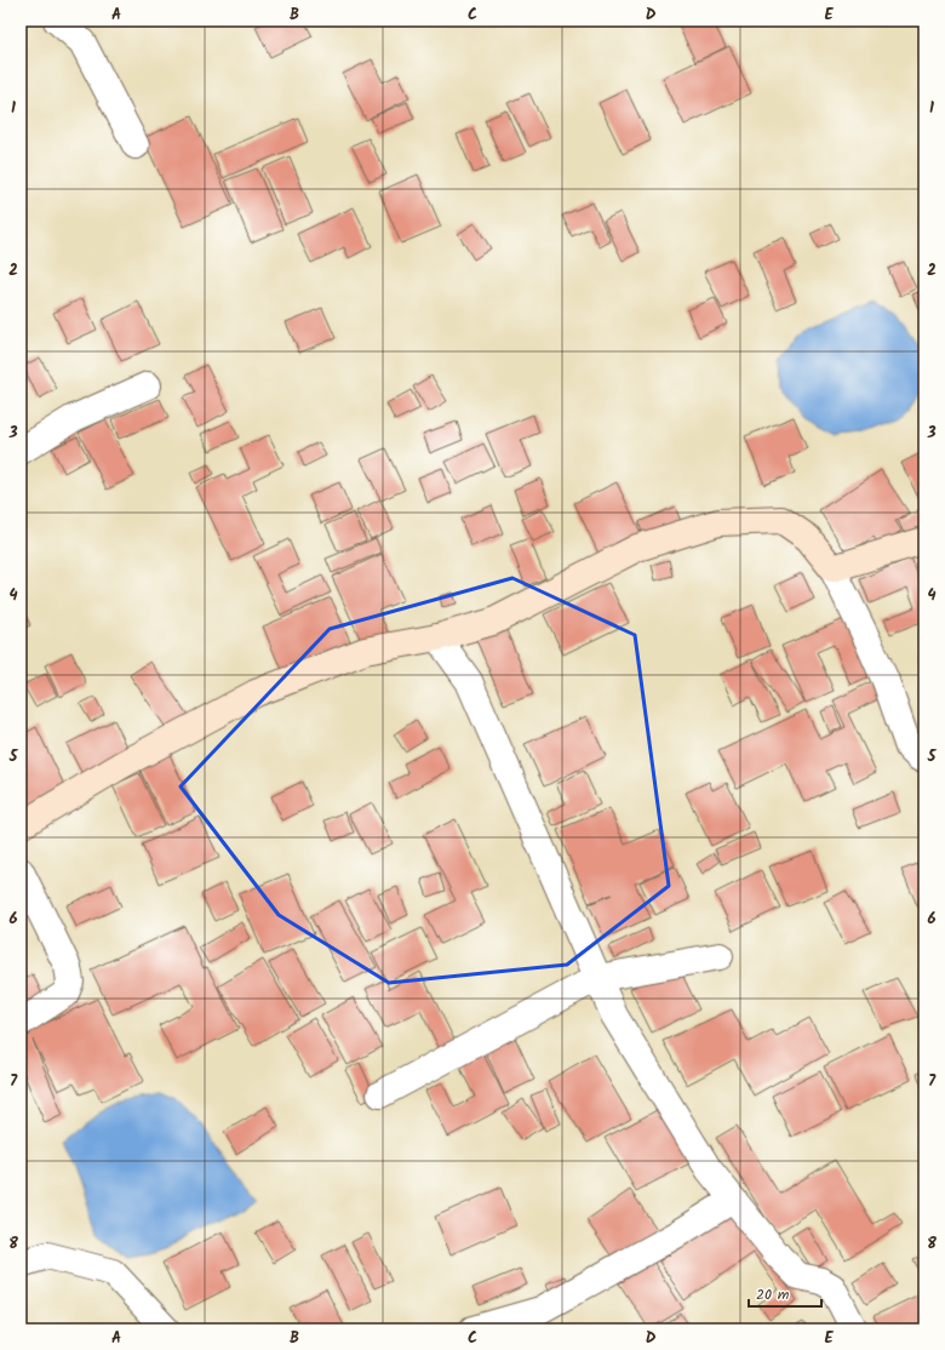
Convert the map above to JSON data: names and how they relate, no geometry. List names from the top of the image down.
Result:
{
  "scale_bar": "20 m",
  "grid": {
    "columns": [
      "A",
      "B",
      "C",
      "D",
      "E"
    ],
    "rows": [
      "1",
      "2",
      "3",
      "4",
      "5",
      "6",
      "7",
      "8"
    ]
  }
}
